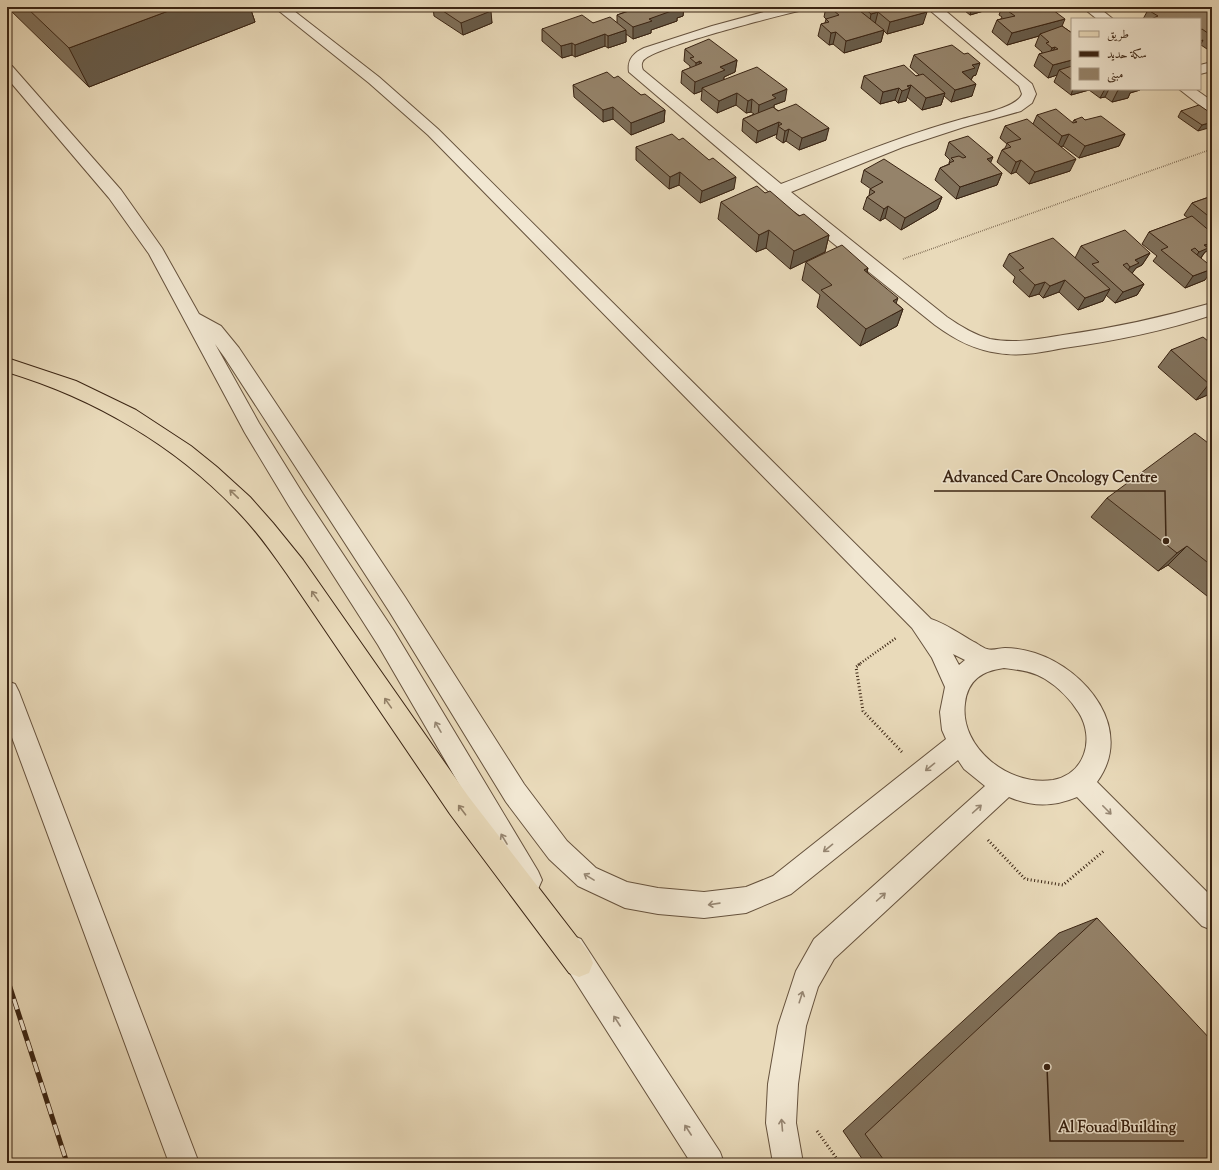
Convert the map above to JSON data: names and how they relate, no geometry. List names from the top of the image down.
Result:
{
  "places": ["Advanced Care Oncology Centre", "Al Fouad Building"],
  "legend": ["طريق", "سكة حديد", "مبنى"]
}
